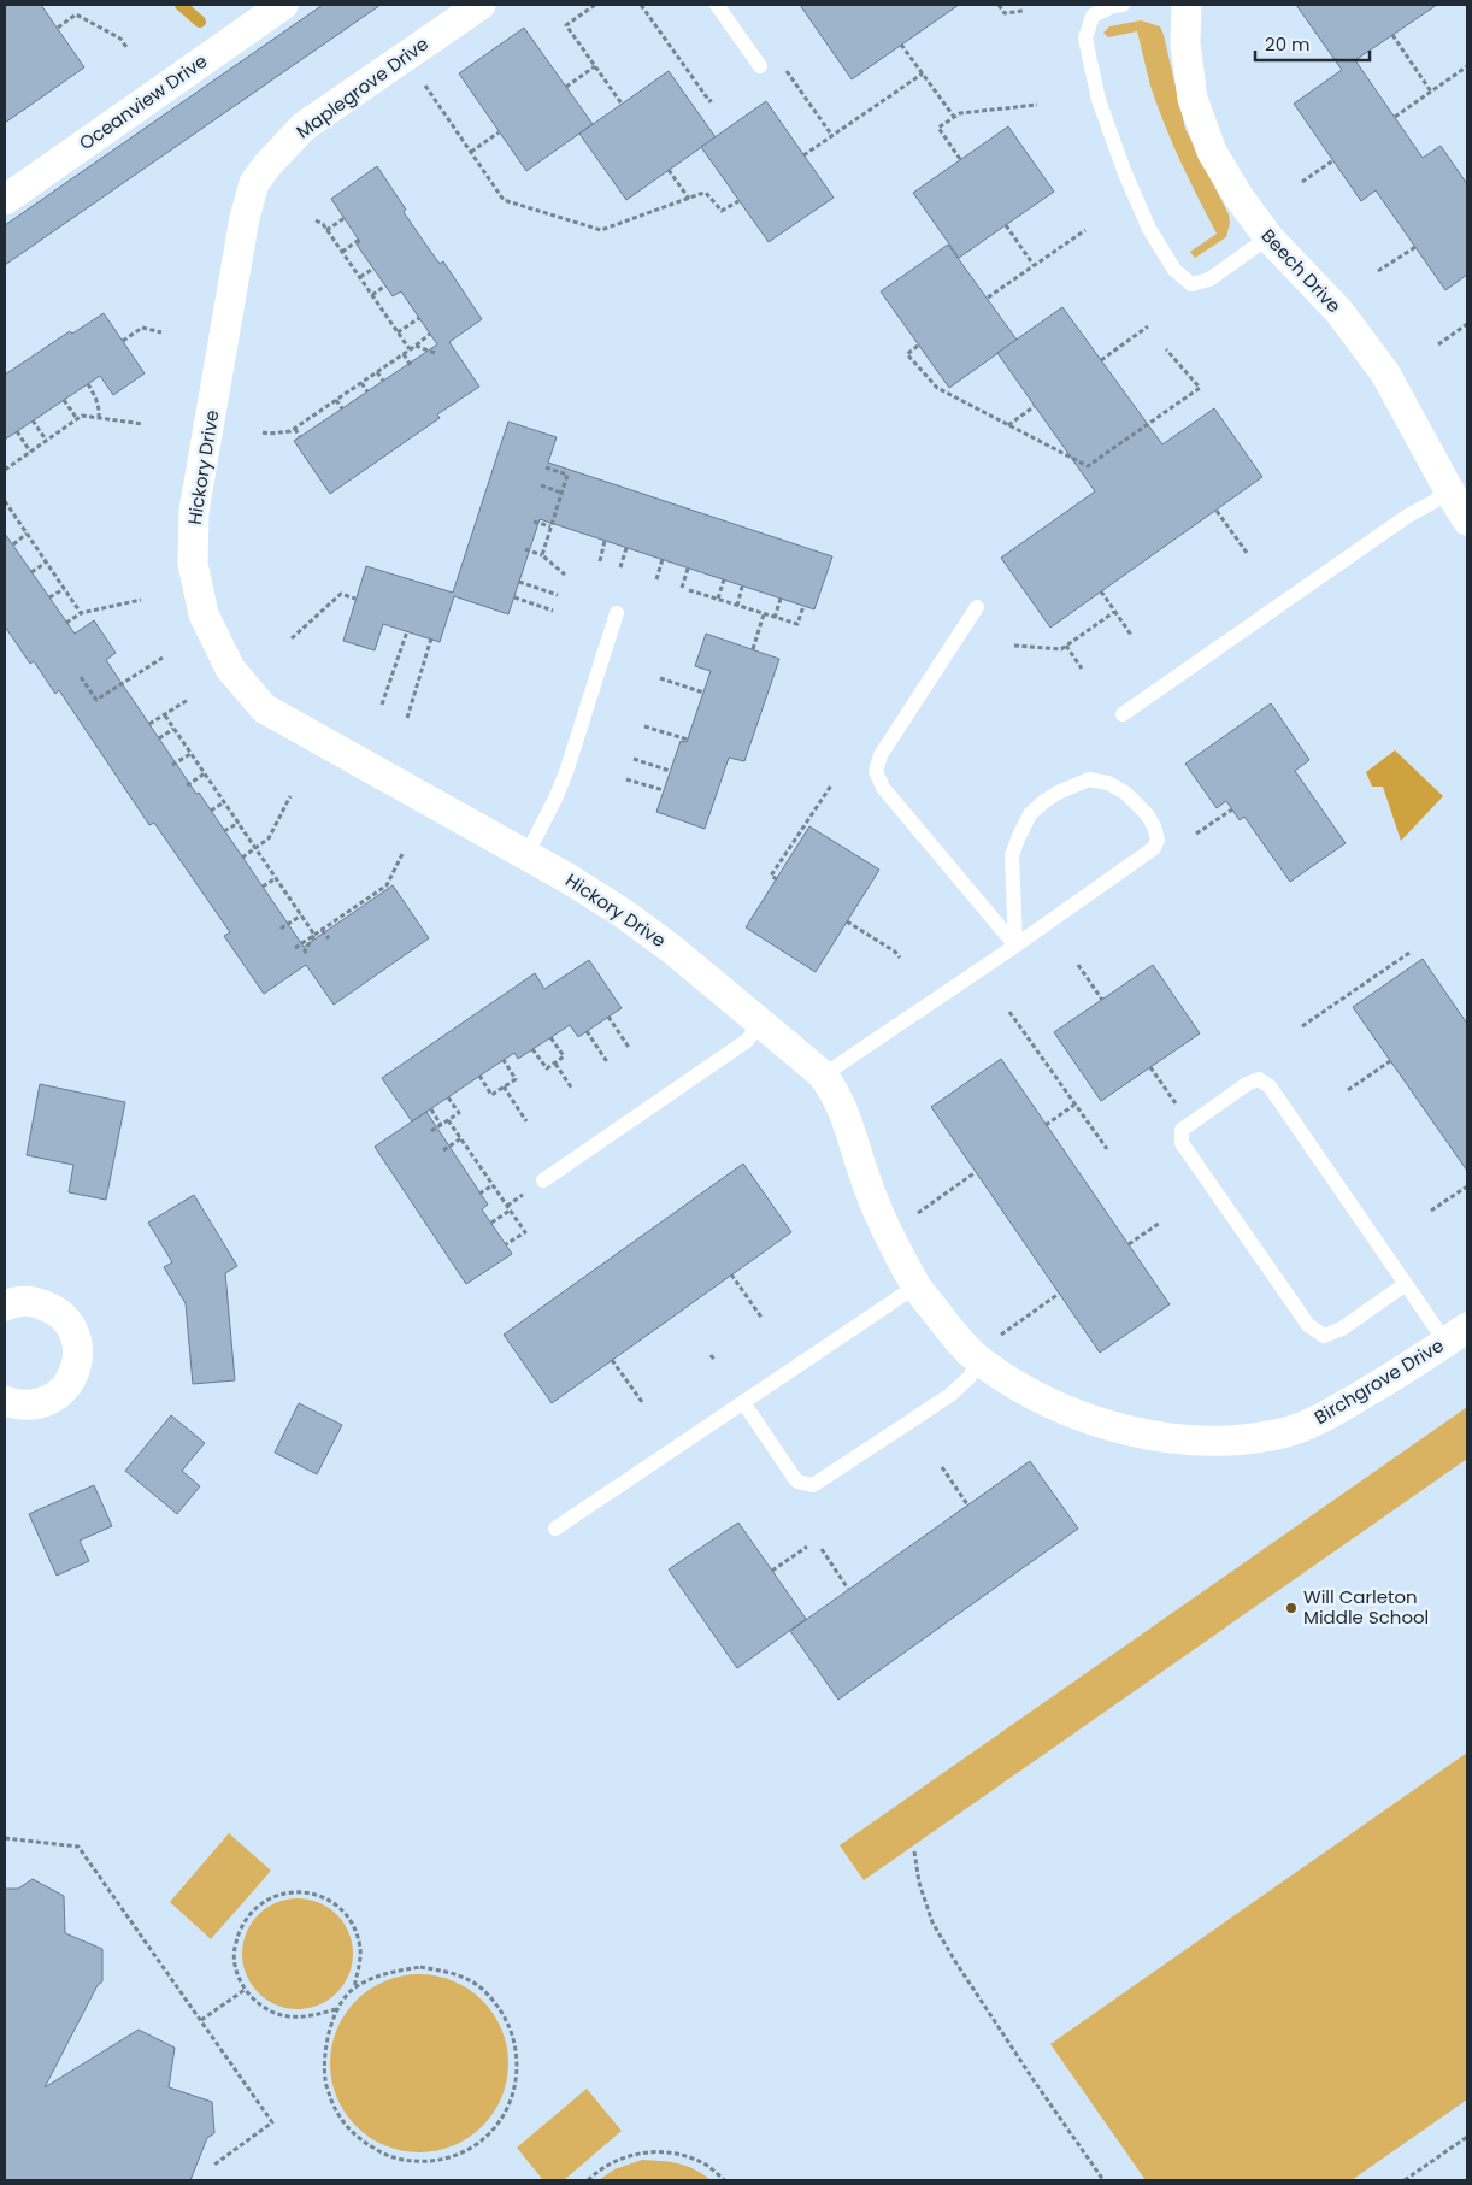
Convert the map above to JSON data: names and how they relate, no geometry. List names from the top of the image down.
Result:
{
  "streets": {
    "street": [
      "Maplegrove Drive",
      "Oceanview Drive",
      "Beech Drive",
      "Hickory Drive",
      "Birchgrove Drive"
    ]
  },
  "crossings": [
    ["Maplegrove Drive", "Hickory Drive"],
    ["Hickory Drive", "Birchgrove Drive"]
  ],
  "places": ["Will Carleton Middle School"],
  "scale_bar": "20 m"
}
